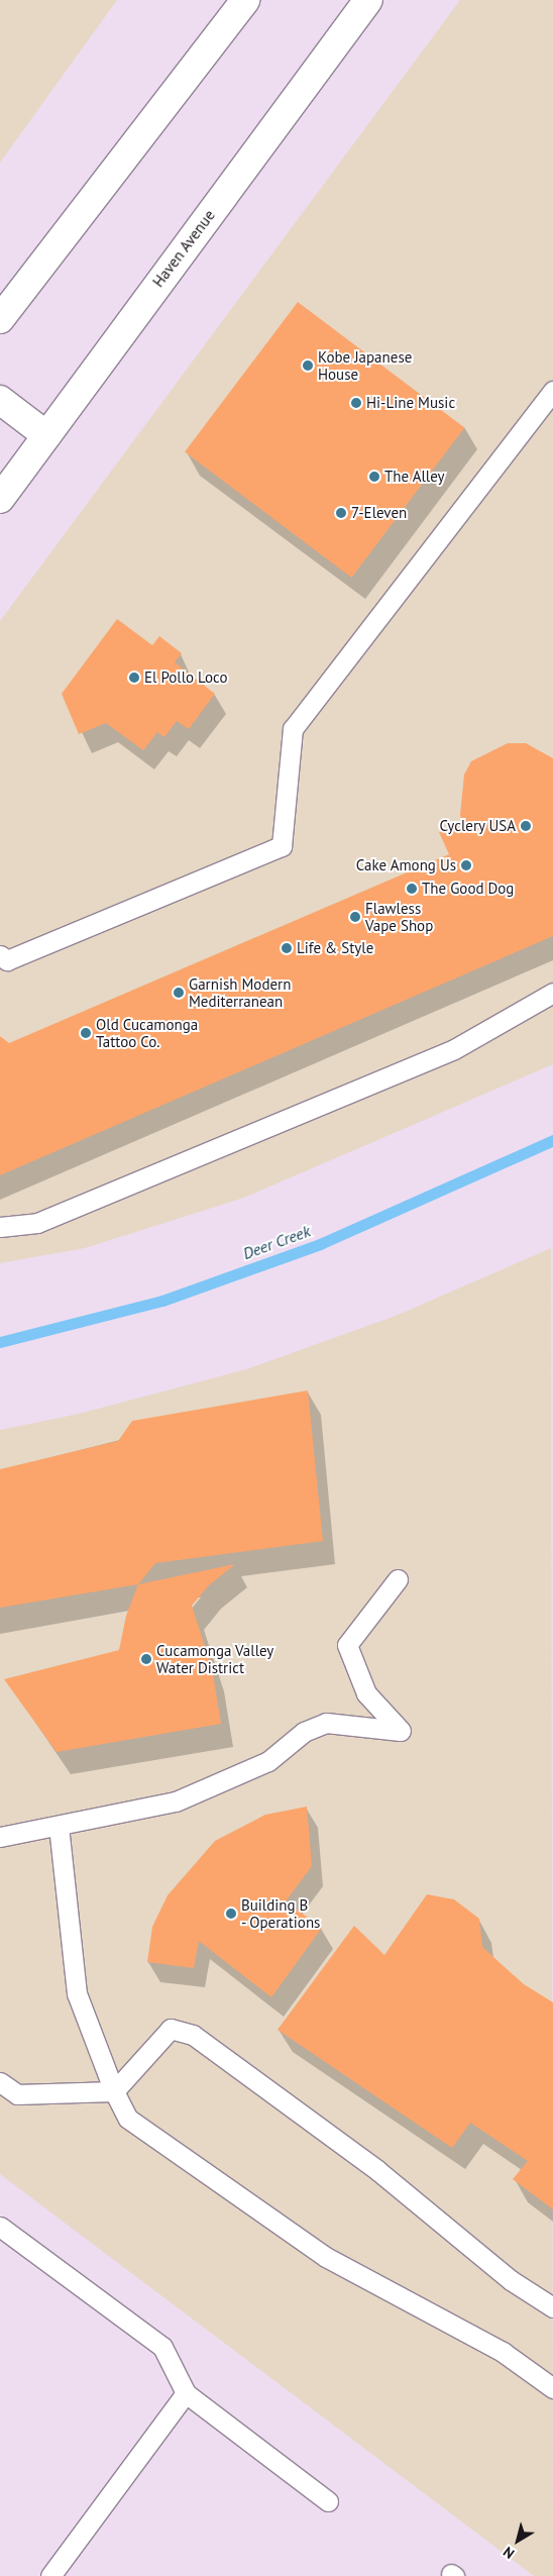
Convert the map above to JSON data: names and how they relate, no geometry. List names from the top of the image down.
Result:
{
  "streets": {
    "main road": ["Haven Avenue"]
  },
  "water": ["Deer Creek"],
  "places": [
    "Kobe Japanese House",
    "Hi-Line Music",
    "The Alley",
    "7-Eleven",
    "El Pollo Loco",
    "Cyclery USA",
    "Cake Among Us",
    "The Good Dog",
    "Flawless Vape Shop",
    "Life & Style",
    "Garnish Modern Mediterranean",
    "Old Cucamonga Tattoo Co.",
    "Cucamonga Valley Water District",
    "Building B - Operations"
  ],
  "north": "bottom left"
}
